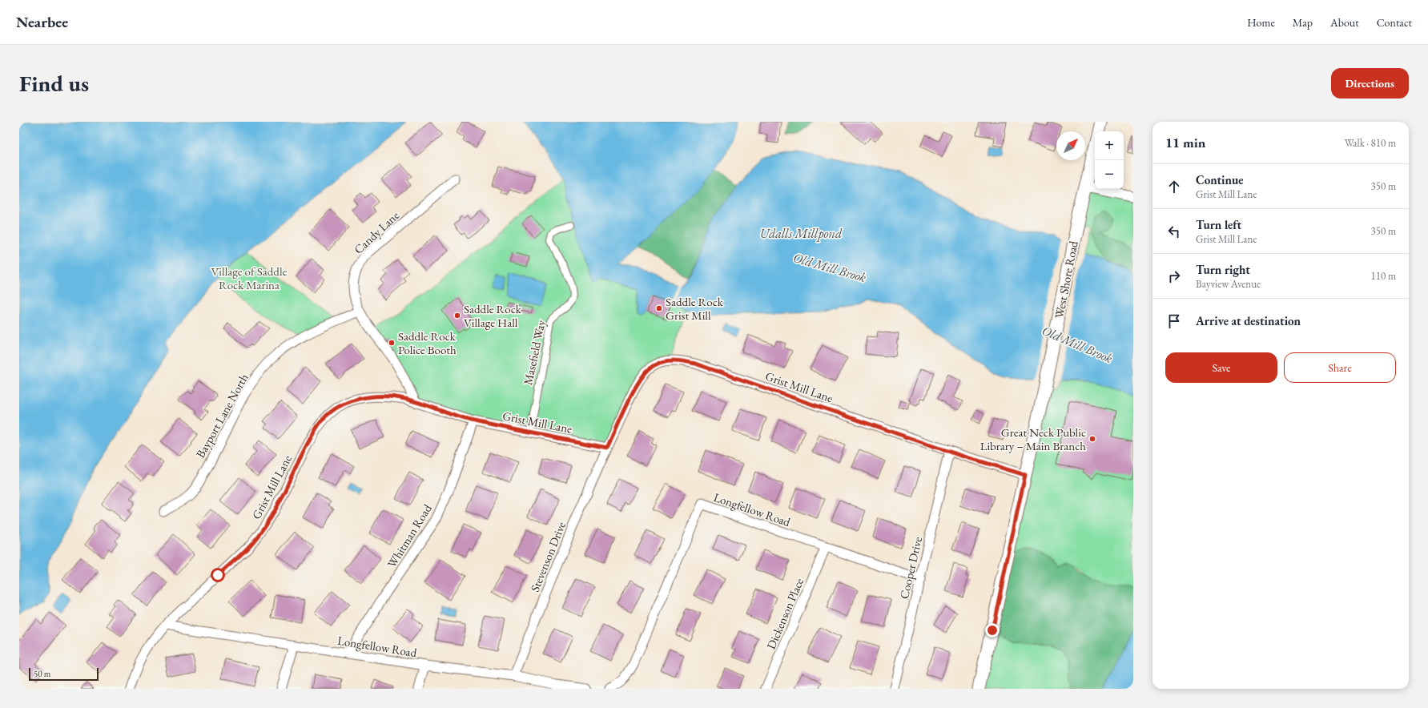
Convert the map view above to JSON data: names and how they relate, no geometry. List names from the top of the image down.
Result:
{
  "streets": {
    "main road": ["West Shore Road"],
    "street": [
      "Candy Lane",
      "Masefield Way",
      "Grist Mill Lane",
      "Bayport Lane North",
      "Longfellow Road",
      "Whitman Road",
      "Stevenson Drive",
      "Cooper Drive",
      "Dickenson Place"
    ]
  },
  "crossings": [
    ["Candy Lane", "Grist Mill Lane"],
    ["Candy Lane", "Bayport Lane North"],
    ["West Shore Road", "Grist Mill Lane"],
    ["Masefield Way", "Grist Mill Lane"],
    ["Grist Mill Lane", "Longfellow Road"],
    ["Grist Mill Lane", "Whitman Road"],
    ["Grist Mill Lane", "Stevenson Drive"],
    ["Grist Mill Lane", "Cooper Drive"],
    ["Longfellow Road", "Whitman Road"],
    ["Longfellow Road", "Stevenson Drive"],
    ["Longfellow Road", "Cooper Drive"],
    ["Longfellow Road", "Dickenson Place"]
  ],
  "water": ["Udalls Millpond", "Old Mill Brook"],
  "parks": ["Village of Saddle Rock Marina"],
  "places": [
    "Saddle Rock Grist Mill",
    "Saddle Rock Village Hall",
    "Saddle Rock Police Booth",
    "Great Neck Public Library – Main Branch"
  ],
  "scale_bar": "50 m",
  "north": "top right",
  "page": {
    "header": "Nearbee",
    "nav": [
      "Home",
      "Map",
      "About",
      "Contact"
    ],
    "buttons": [
      "Directions",
      ["Save", "Share"]
    ],
    "title": "Find us",
    "heading": ["11 min", "Walk · 810 m"],
    "map_buttons": ["+", "−"],
    "list": [
      ["Continue", "Grist Mill Lane", "350 m"],
      ["Turn left", "Grist Mill Lane", "350 m"],
      ["Turn right", "Bayview Avenue", "110 m"],
      "Arrive at destination"
    ],
    "scale": "50 m"
  }
}
